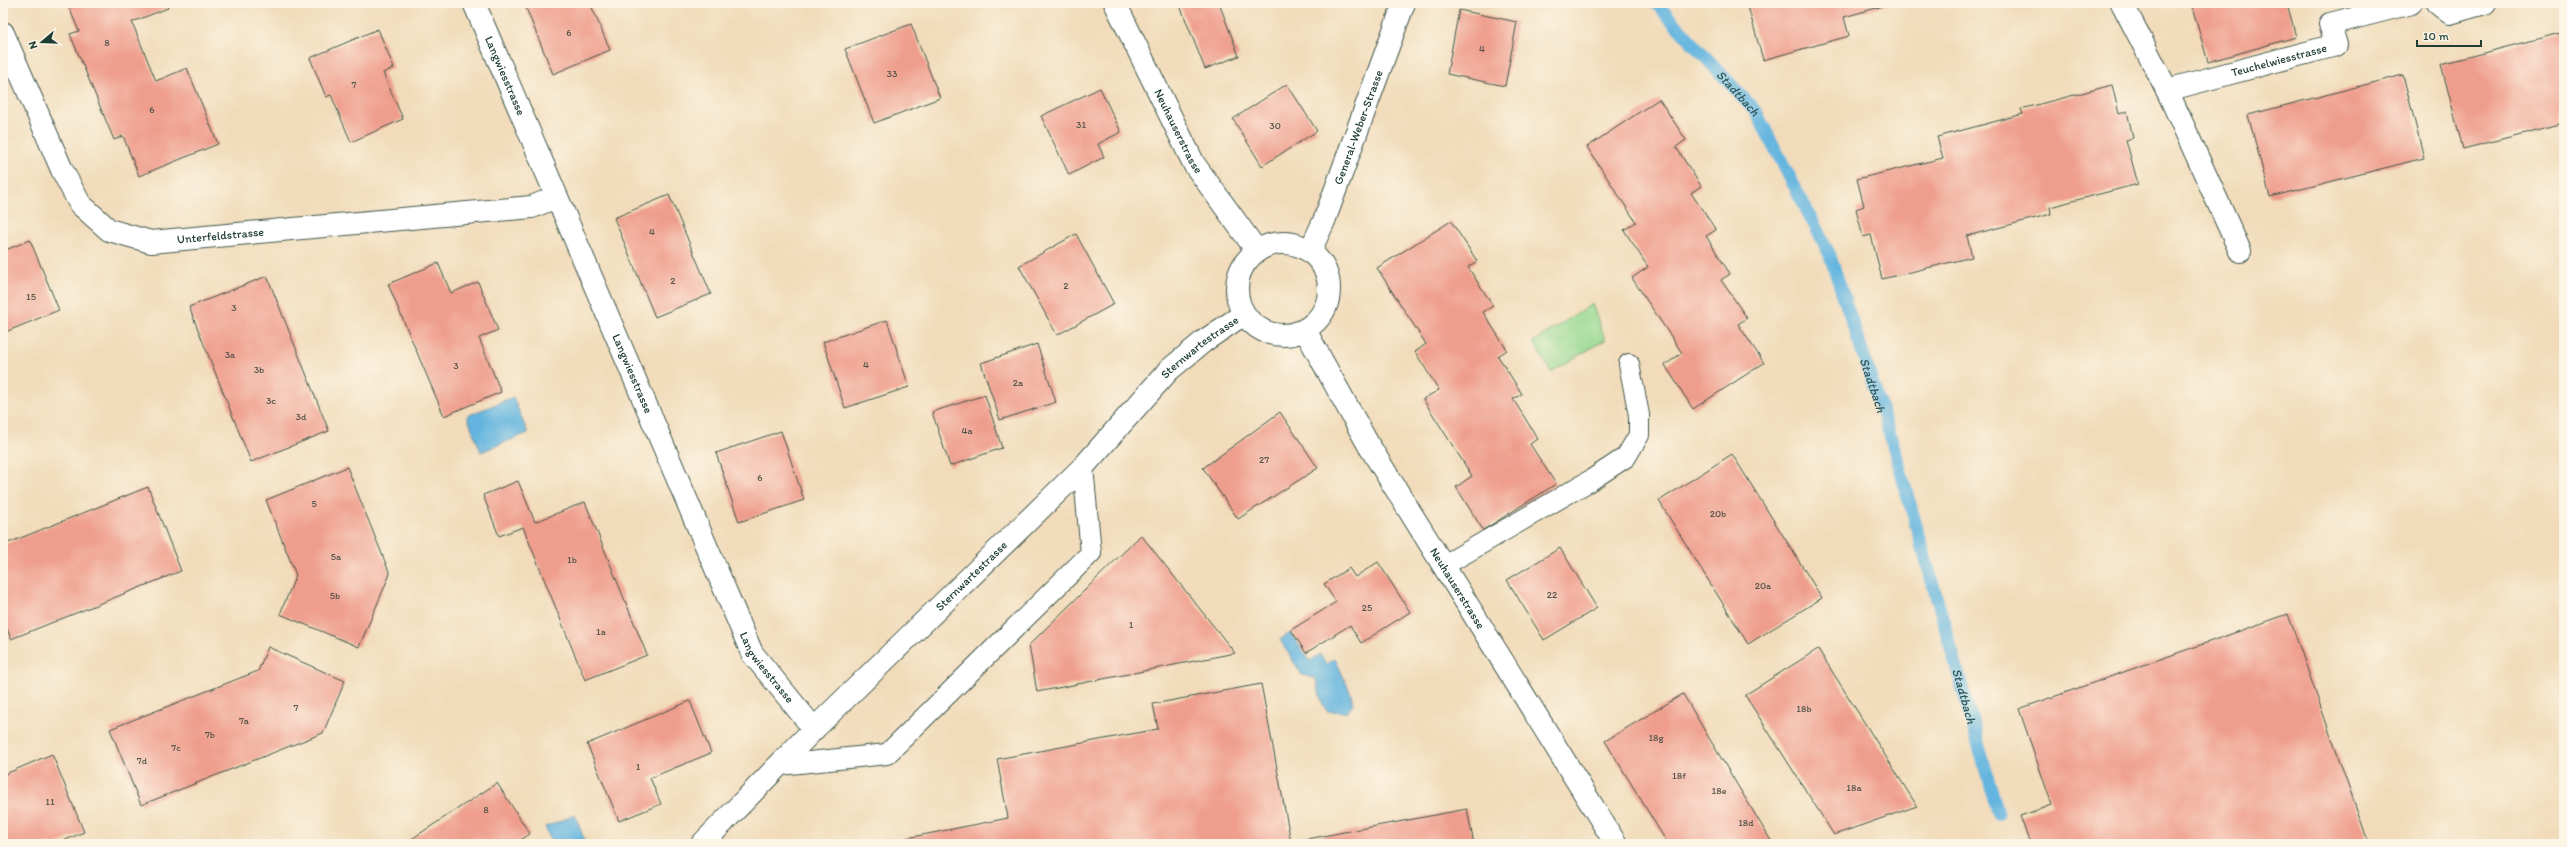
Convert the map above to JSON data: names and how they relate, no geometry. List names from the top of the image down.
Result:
{
  "streets": {
    "street": [
      "Teuchelwiesstrasse",
      "Langwiesstrasse",
      "General-Weber-Strasse",
      "Neuhauserstrasse",
      "Unterfeldstrasse",
      "Sternwartestrasse"
    ]
  },
  "crossings": [
    ["Langwiesstrasse", "Unterfeldstrasse"],
    ["Langwiesstrasse", "Sternwartestrasse"],
    ["General-Weber-Strasse", "Neuhauserstrasse"],
    ["General-Weber-Strasse", "Sternwartestrasse"],
    ["Neuhauserstrasse", "Sternwartestrasse"]
  ],
  "water": ["Stadtbach"],
  "house_numbers": [
    "6",
    "8",
    "4",
    "33",
    "7",
    "6",
    "31",
    "30",
    "4",
    "2",
    "2",
    "15",
    "3",
    "3a",
    "4",
    "3",
    "3b",
    "2a",
    "3c",
    "3d",
    "4a",
    "27",
    "6",
    "5",
    "20b",
    "5a",
    "1b",
    "20a",
    "22",
    "5b",
    "25",
    "1",
    "1a",
    "7",
    "18b",
    "7a",
    "7b",
    "18g",
    "7c",
    "7d",
    "1",
    "18f",
    "18a",
    "18e",
    "11",
    "8",
    "18d"
  ],
  "scale_bar": "10 m",
  "north": "left"
}
